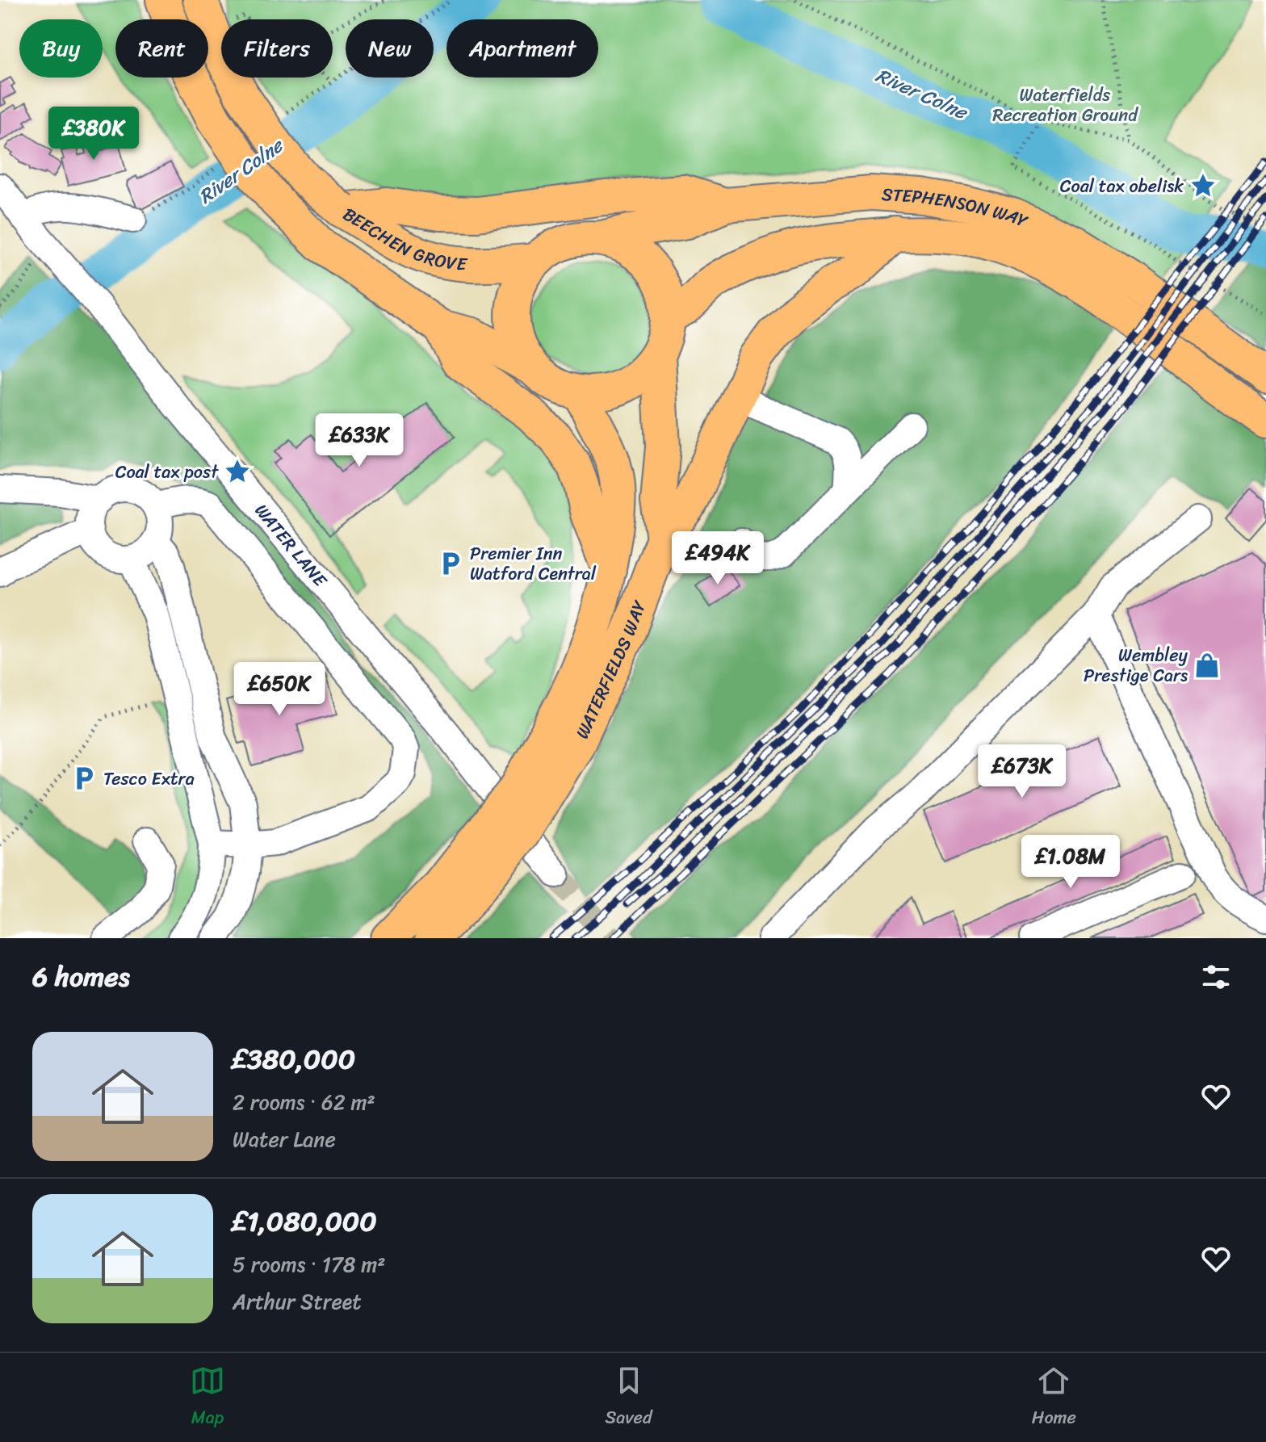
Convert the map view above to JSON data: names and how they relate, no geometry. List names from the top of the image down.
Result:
{
  "streets": {
    "main road": ["STEPHENSON WAY", "BEECHEN GROVE", "WATERFIELDS WAY"],
    "street": ["WATER LANE"]
  },
  "crossings": [
    ["STEPHENSON WAY", "BEECHEN GROVE"],
    ["STEPHENSON WAY", "WATERFIELDS WAY"],
    ["BEECHEN GROVE", "WATERFIELDS WAY"]
  ],
  "water": ["River Colne"],
  "parks": ["Waterfields Recreation Ground"],
  "places": {
    "place": ["Coal tax obelisk", "Coal tax post"],
    "parking": ["Premier Inn Watford Central", "Tesco Extra"],
    "shop": ["Wembley Prestige Cars"]
  },
  "page": {
    "chip": [
      "Buy",
      "Rent",
      "Filters",
      "New",
      "Apartment"
    ],
    "price": [
      "£380K",
      "£633K",
      "£494K",
      "£650K",
      "£673K",
      "£1.08M"
    ],
    "heading": "6 homes",
    "list": [
      {
        "name": "£380,000",
        "note": "2 rooms · 62 m² · Water Lane"
      },
      {
        "name": "£1,080,000",
        "note": "5 rooms · 178 m² · Arthur Street"
      }
    ],
    "tabs": ["Map", "Saved", "Home"]
  }
}
